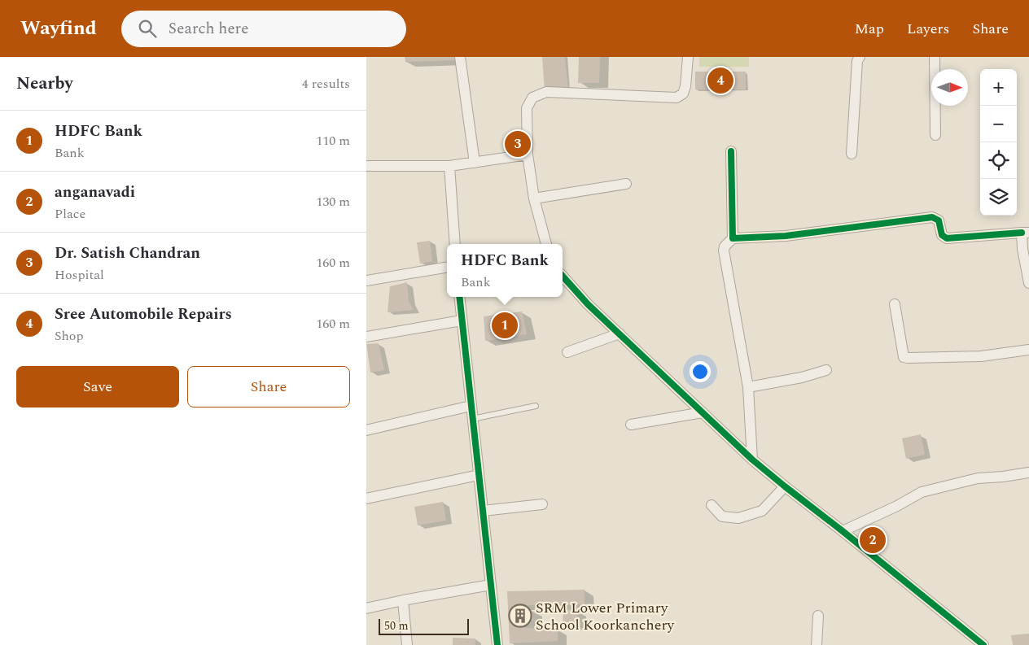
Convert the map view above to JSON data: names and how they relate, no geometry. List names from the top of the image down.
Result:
{
  "places": {
    "building": ["SRM Lower Primary School Koorkanchery"]
  },
  "scale_bar": "50 m",
  "north": "right",
  "page": {
    "header": "Wayfind",
    "search": "Search here",
    "nav": ["Map", "Layers", "Share"],
    "heading": ["Nearby", "4 results"],
    "pins": [
      "4",
      "3",
      "1",
      "2"
    ],
    "map_buttons": ["+", "−"],
    "list": [
      {
        "mark": "1",
        "name": "HDFC Bank",
        "note": "Bank",
        "value": "110 m"
      },
      {
        "mark": "2",
        "name": "anganavadi",
        "note": "Place",
        "value": "130 m"
      },
      {
        "mark": "3",
        "name": "Dr. Satish Chandran",
        "note": "Hospital",
        "value": "160 m"
      },
      {
        "mark": "4",
        "name": "Sree Automobile Repairs",
        "note": "Shop",
        "value": "160 m"
      }
    ],
    "popup": ["HDFC Bank", "Bank"],
    "buttons": ["Save", "Share"],
    "scale": "50 m"
  }
}
